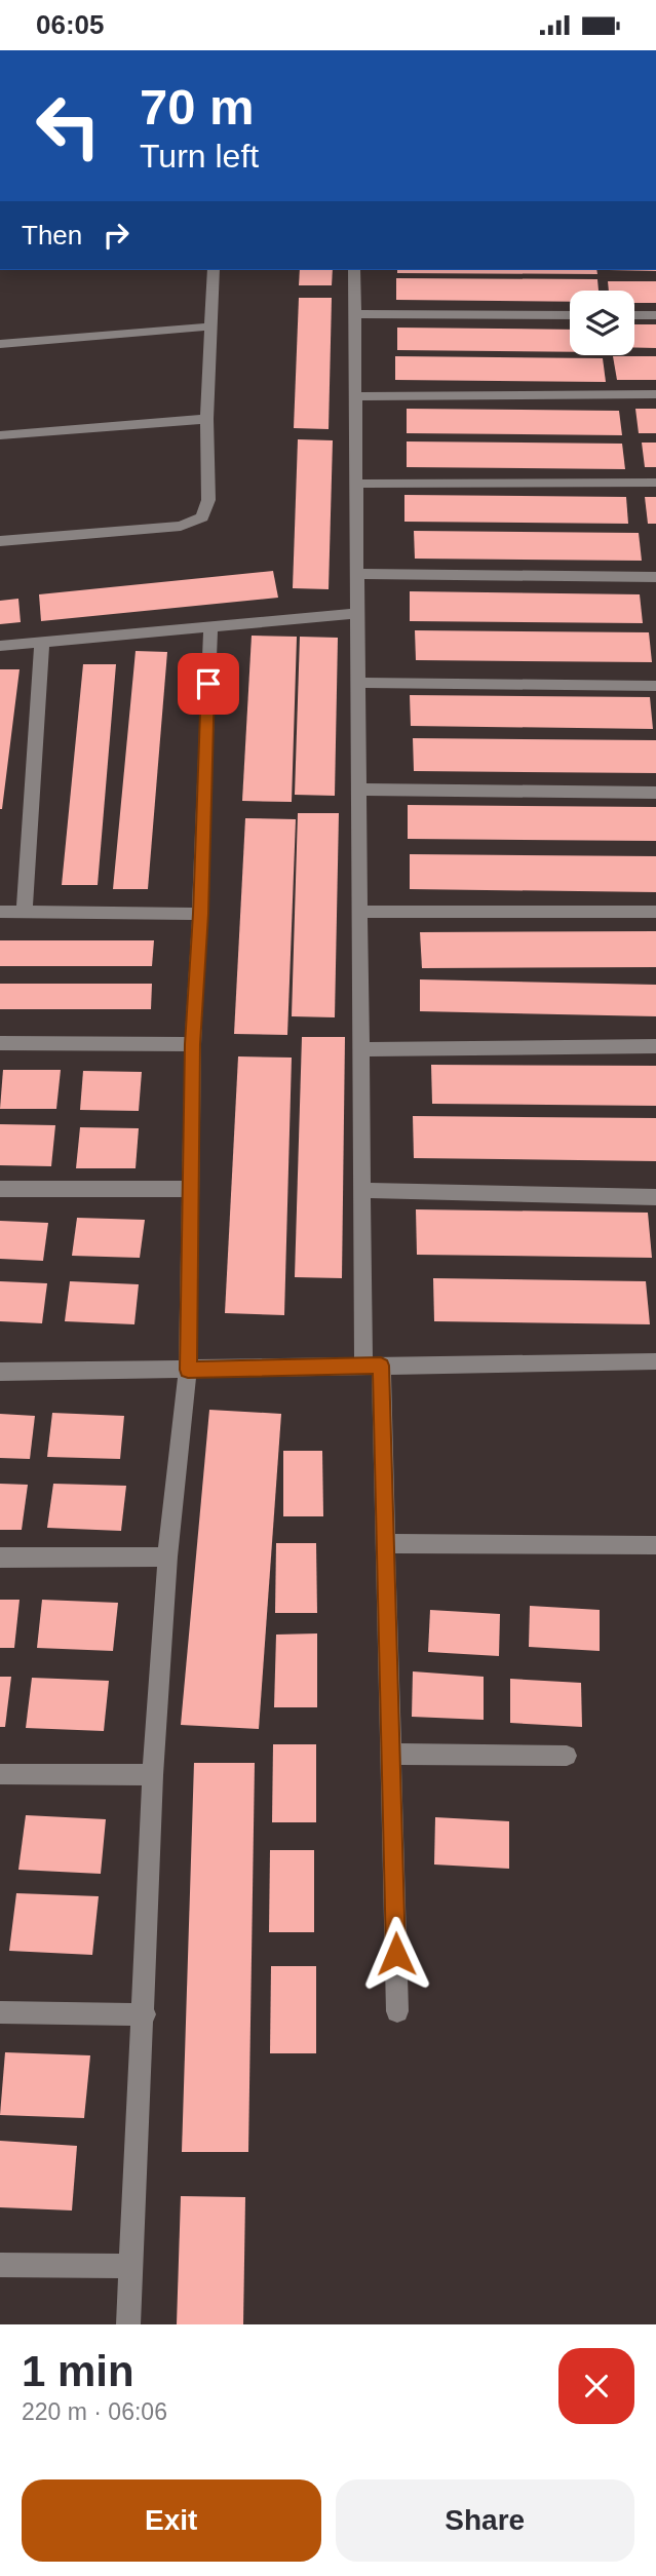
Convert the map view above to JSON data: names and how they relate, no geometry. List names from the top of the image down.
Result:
{
  "page": {
    "status": "06:05",
    "turn": ["70 m", "Turn left"],
    "then": "Then",
    "heading": ["1 min", "220 m · 06:06"],
    "buttons": ["Exit", "Share"]
  }
}
